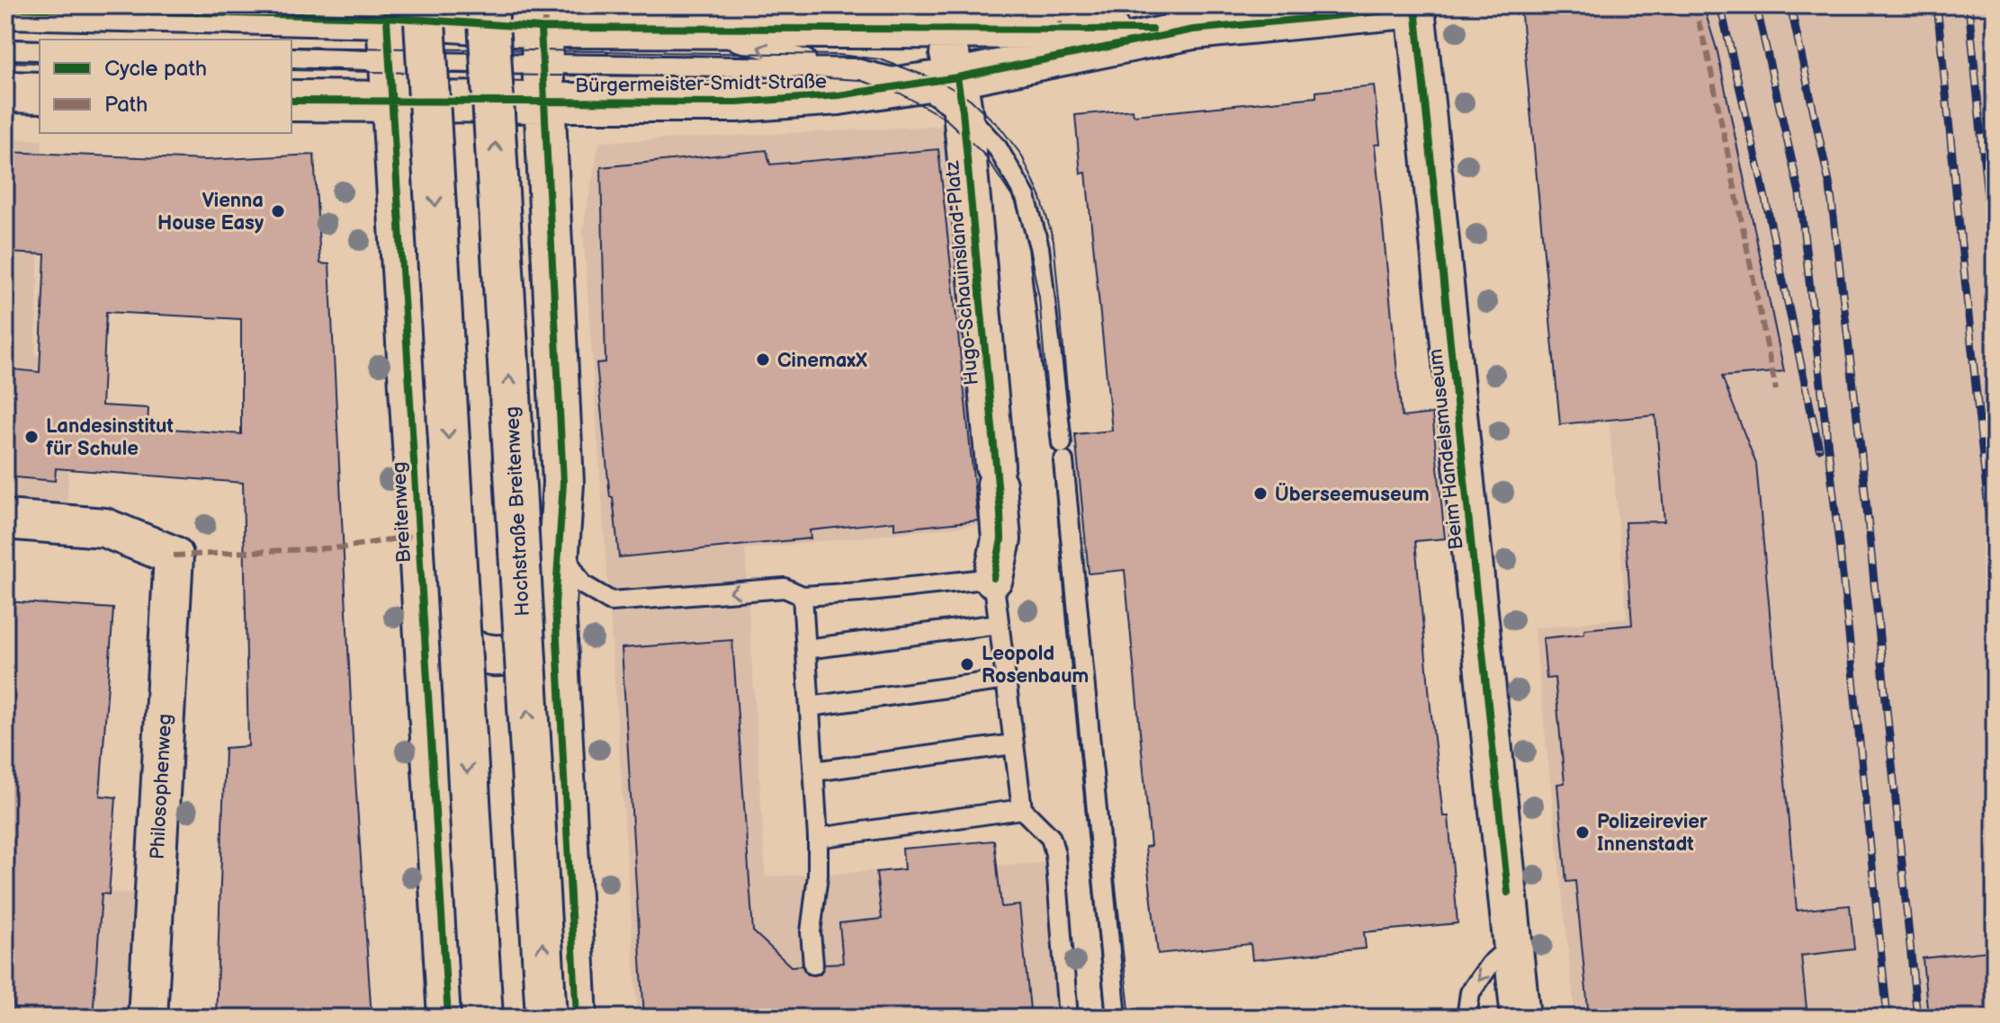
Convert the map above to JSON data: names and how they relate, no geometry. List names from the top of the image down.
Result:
{
  "streets": {
    "main road": ["Bürgermeister-Smidt-Straße", "Hochstraße Breitenweg", "Breitenweg"],
    "street": ["Hugo-Schauinsland-Platz", "Beim Handelsmuseum", "Philosophenweg"]
  },
  "crossings": [
    ["Bürgermeister-Smidt-Straße", "Hugo-Schauinsland-Platz"],
    ["Bürgermeister-Smidt-Straße", "Beim Handelsmuseum"],
    ["Bürgermeister-Smidt-Straße", "Breitenweg"]
  ],
  "places": [
    "Vienna House Easy",
    "CinemaxX",
    "Landesinstitut für Schule",
    "Überseemuseum",
    "Leopold Rosenbaum",
    "Polizeirevier Innenstadt"
  ],
  "legend": ["Cycle path", "Path"]
}
